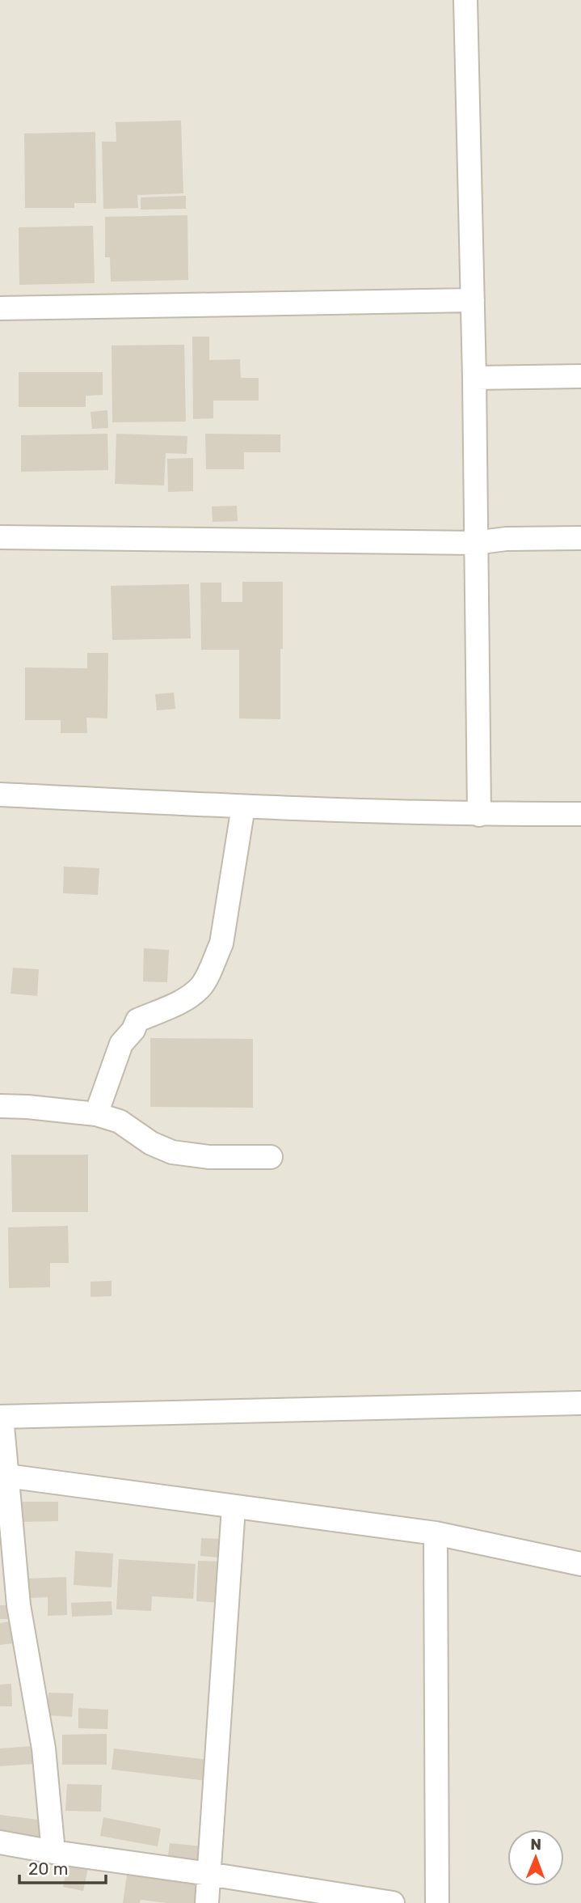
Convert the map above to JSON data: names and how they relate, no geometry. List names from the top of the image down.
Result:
{
  "scale_bar": "20 m",
  "north": "top"
}
